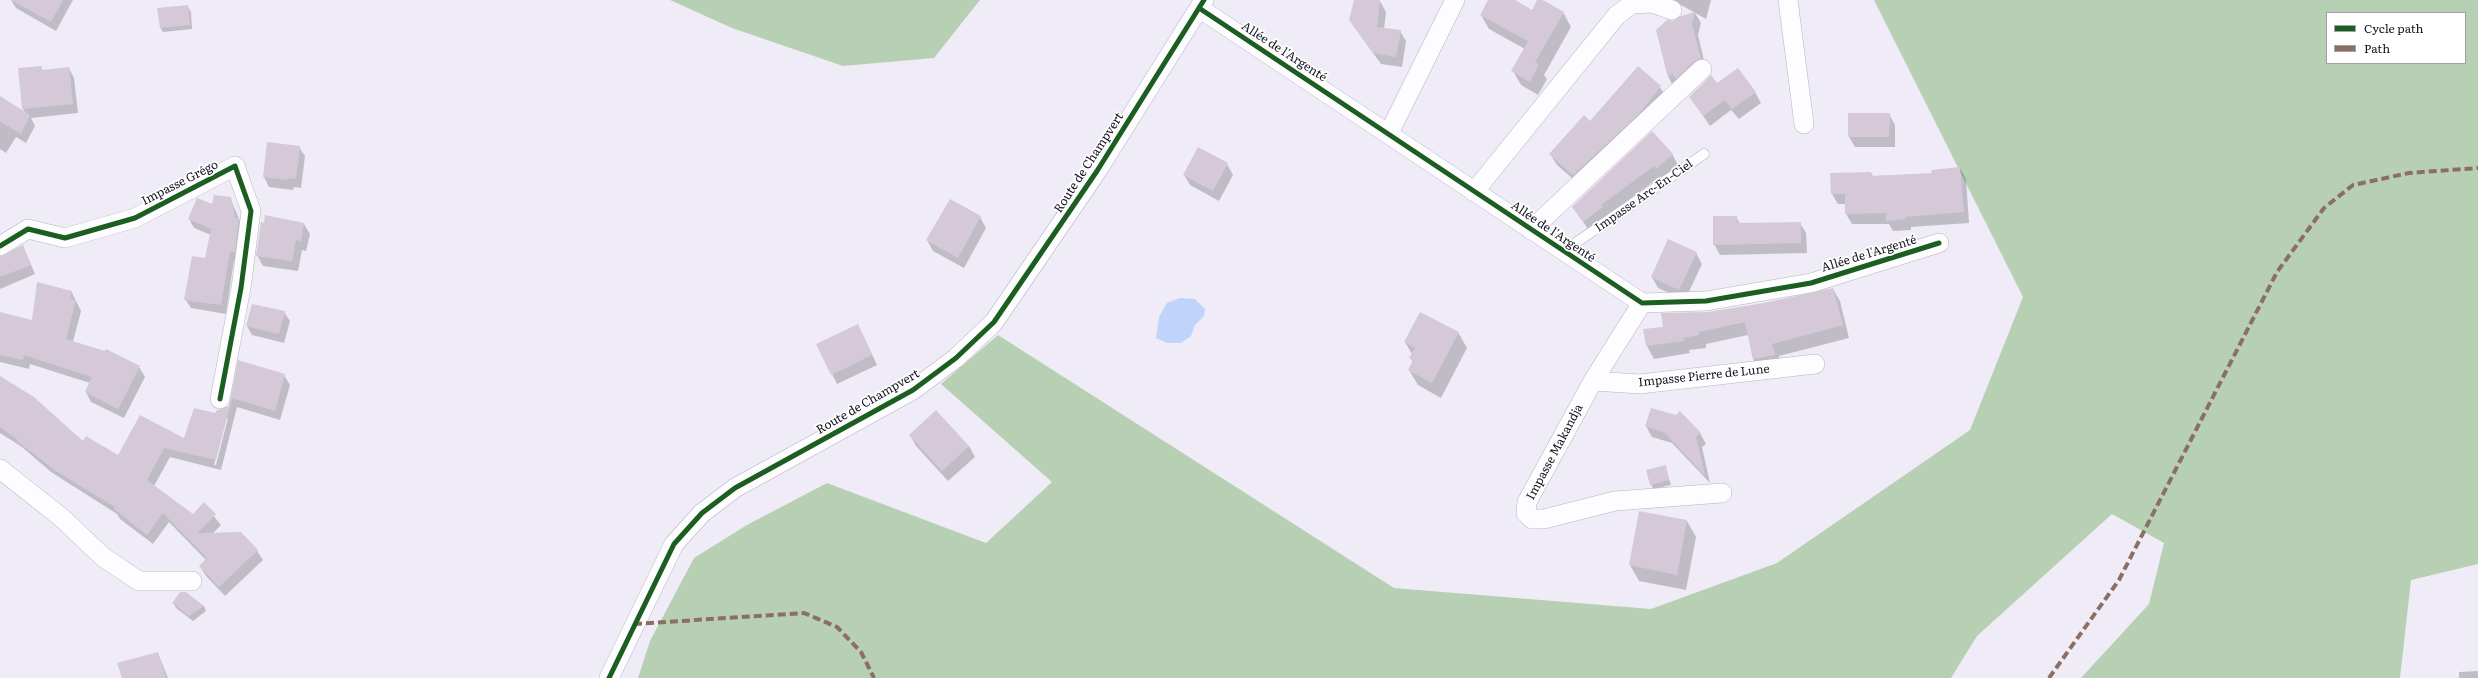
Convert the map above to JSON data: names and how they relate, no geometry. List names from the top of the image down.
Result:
{
  "streets": {
    "street": [
      "Allée de l'Argenté",
      "Route de Champvert",
      "Impasse Grégo",
      "Impasse Pierre de Lune",
      "Impasse Makandja"
    ],
    "lane": ["Impasse Arc-En-Ciel"]
  },
  "crossings": [
    ["Allée de l'Argenté", "Route de Champvert"],
    ["Allée de l'Argenté", "Impasse Arc-En-Ciel"],
    ["Allée de l'Argenté", "Impasse Makandja"],
    ["Impasse Pierre de Lune", "Impasse Makandja"]
  ],
  "legend": ["Cycle path", "Path"]
}
